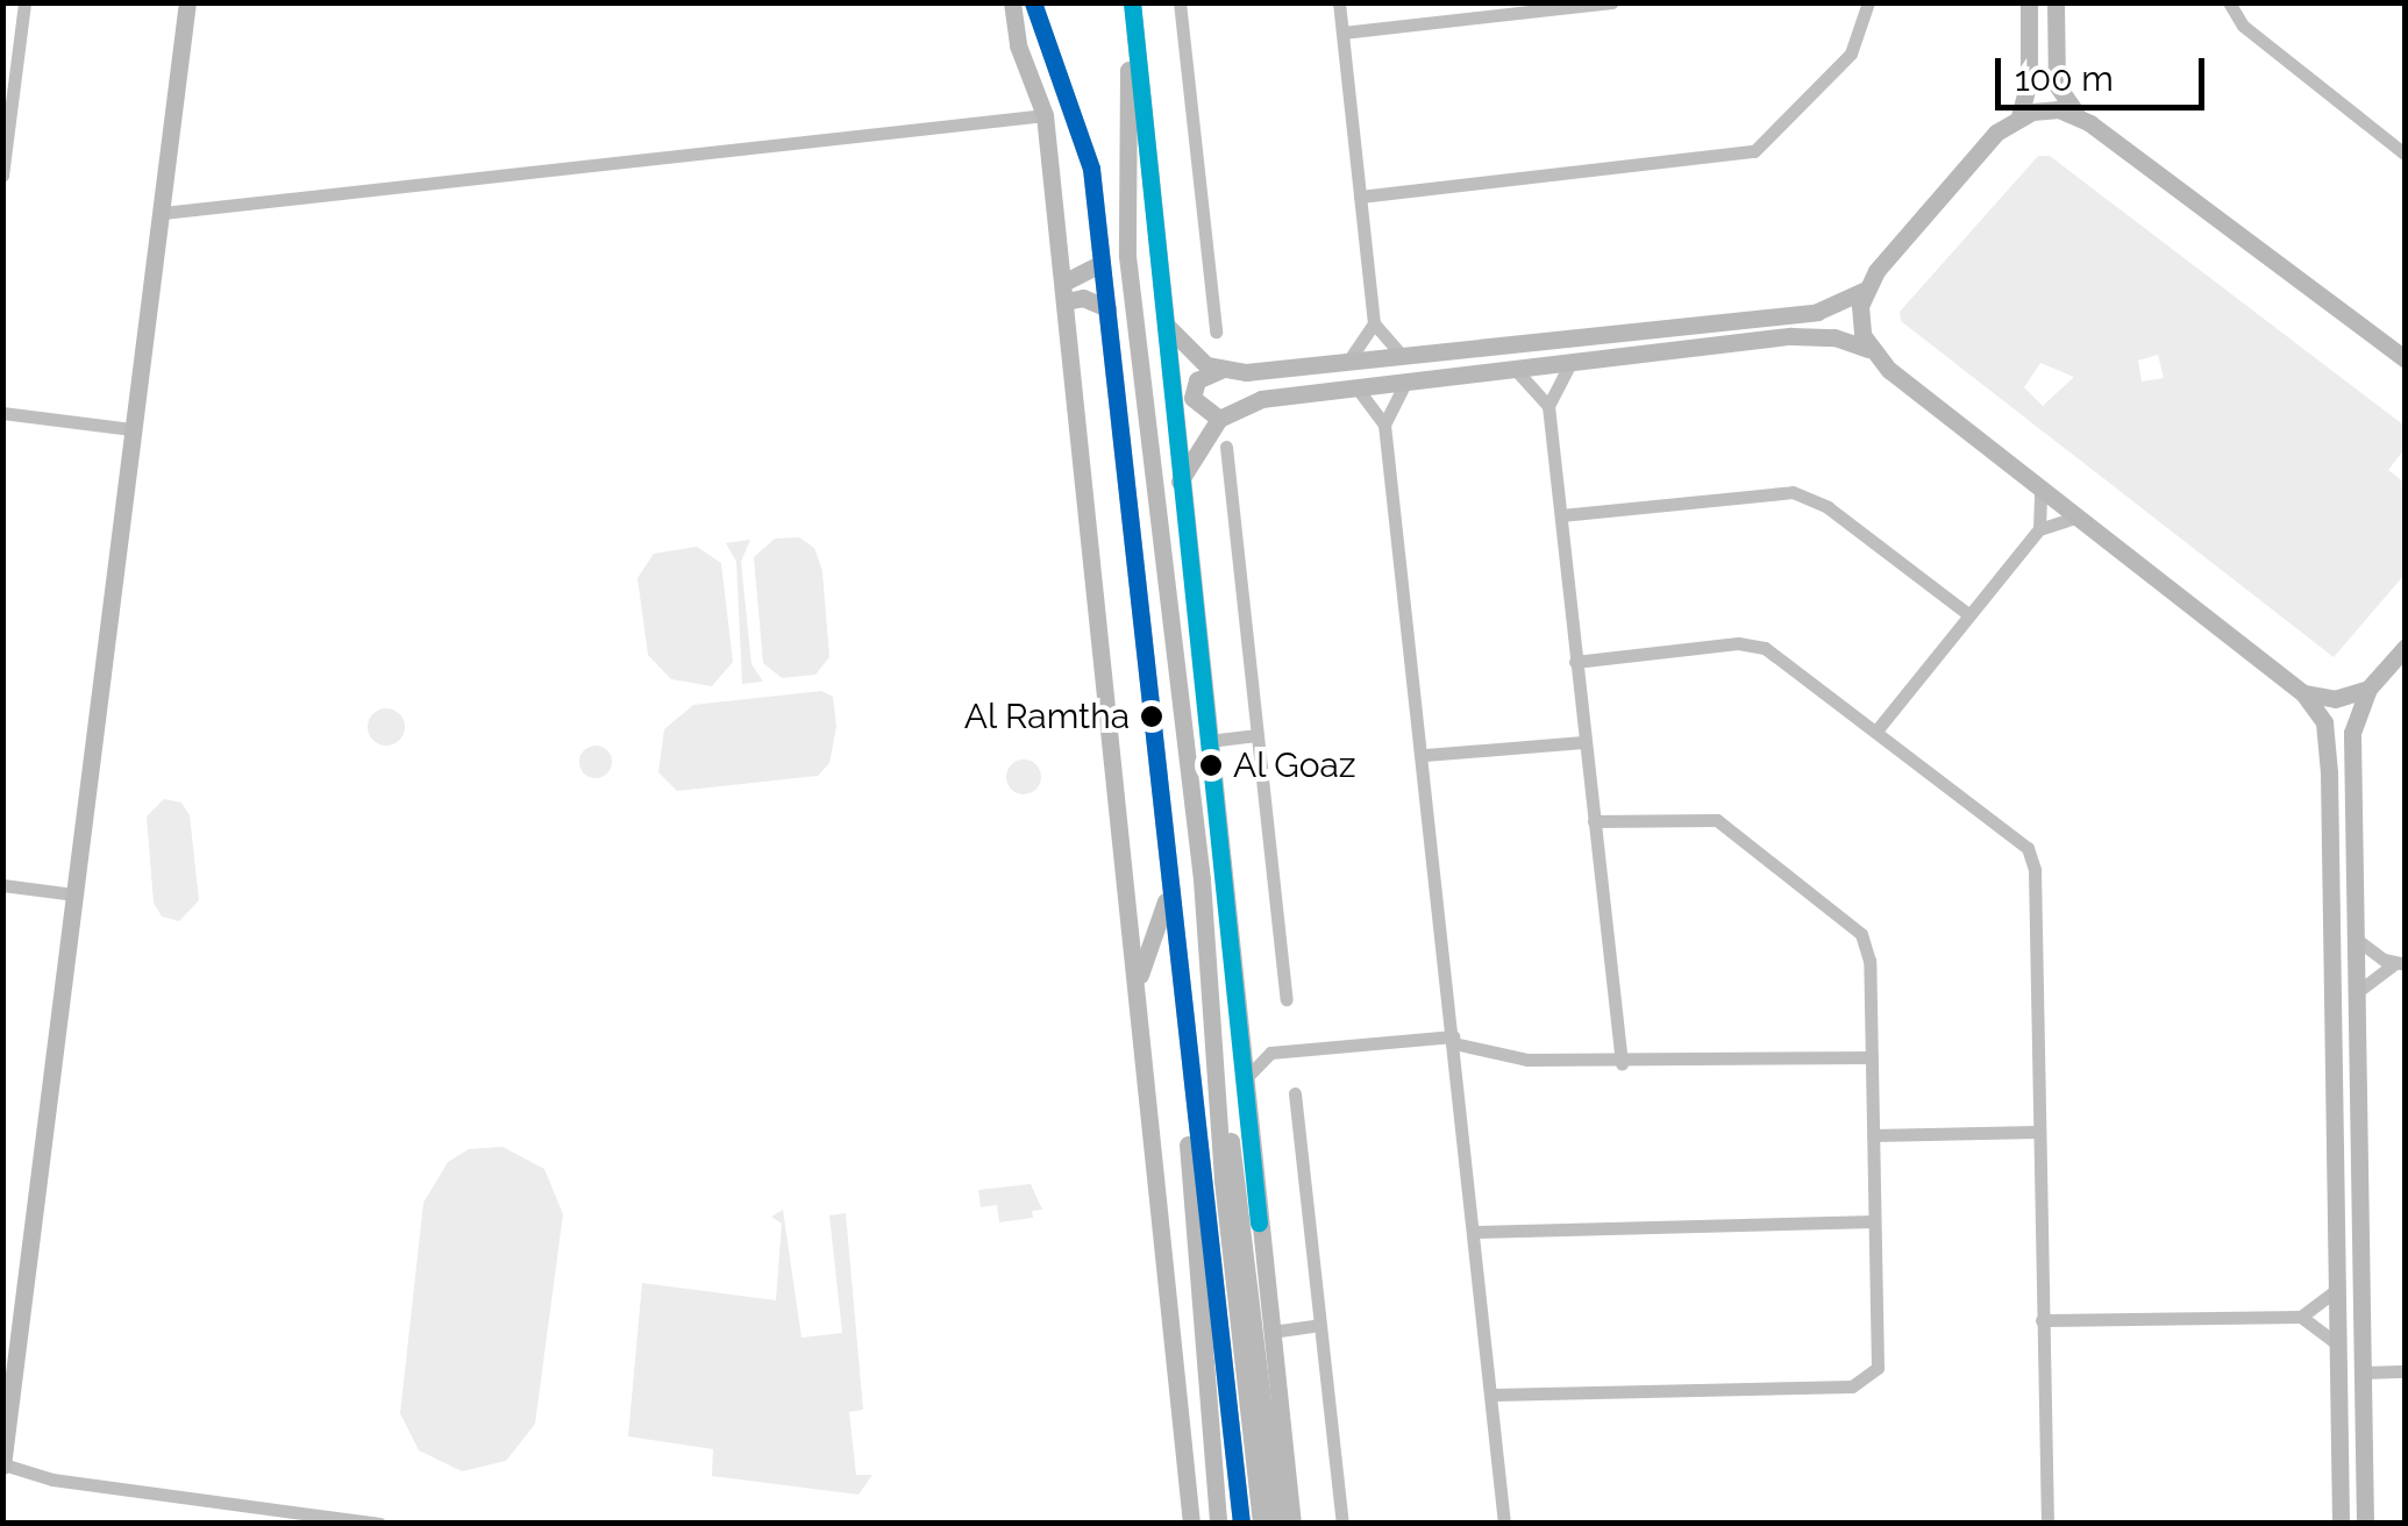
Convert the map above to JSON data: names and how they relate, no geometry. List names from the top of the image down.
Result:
{
  "places": ["Al Ramtha", "Al Goaz"],
  "scale_bar": "100 m"
}
